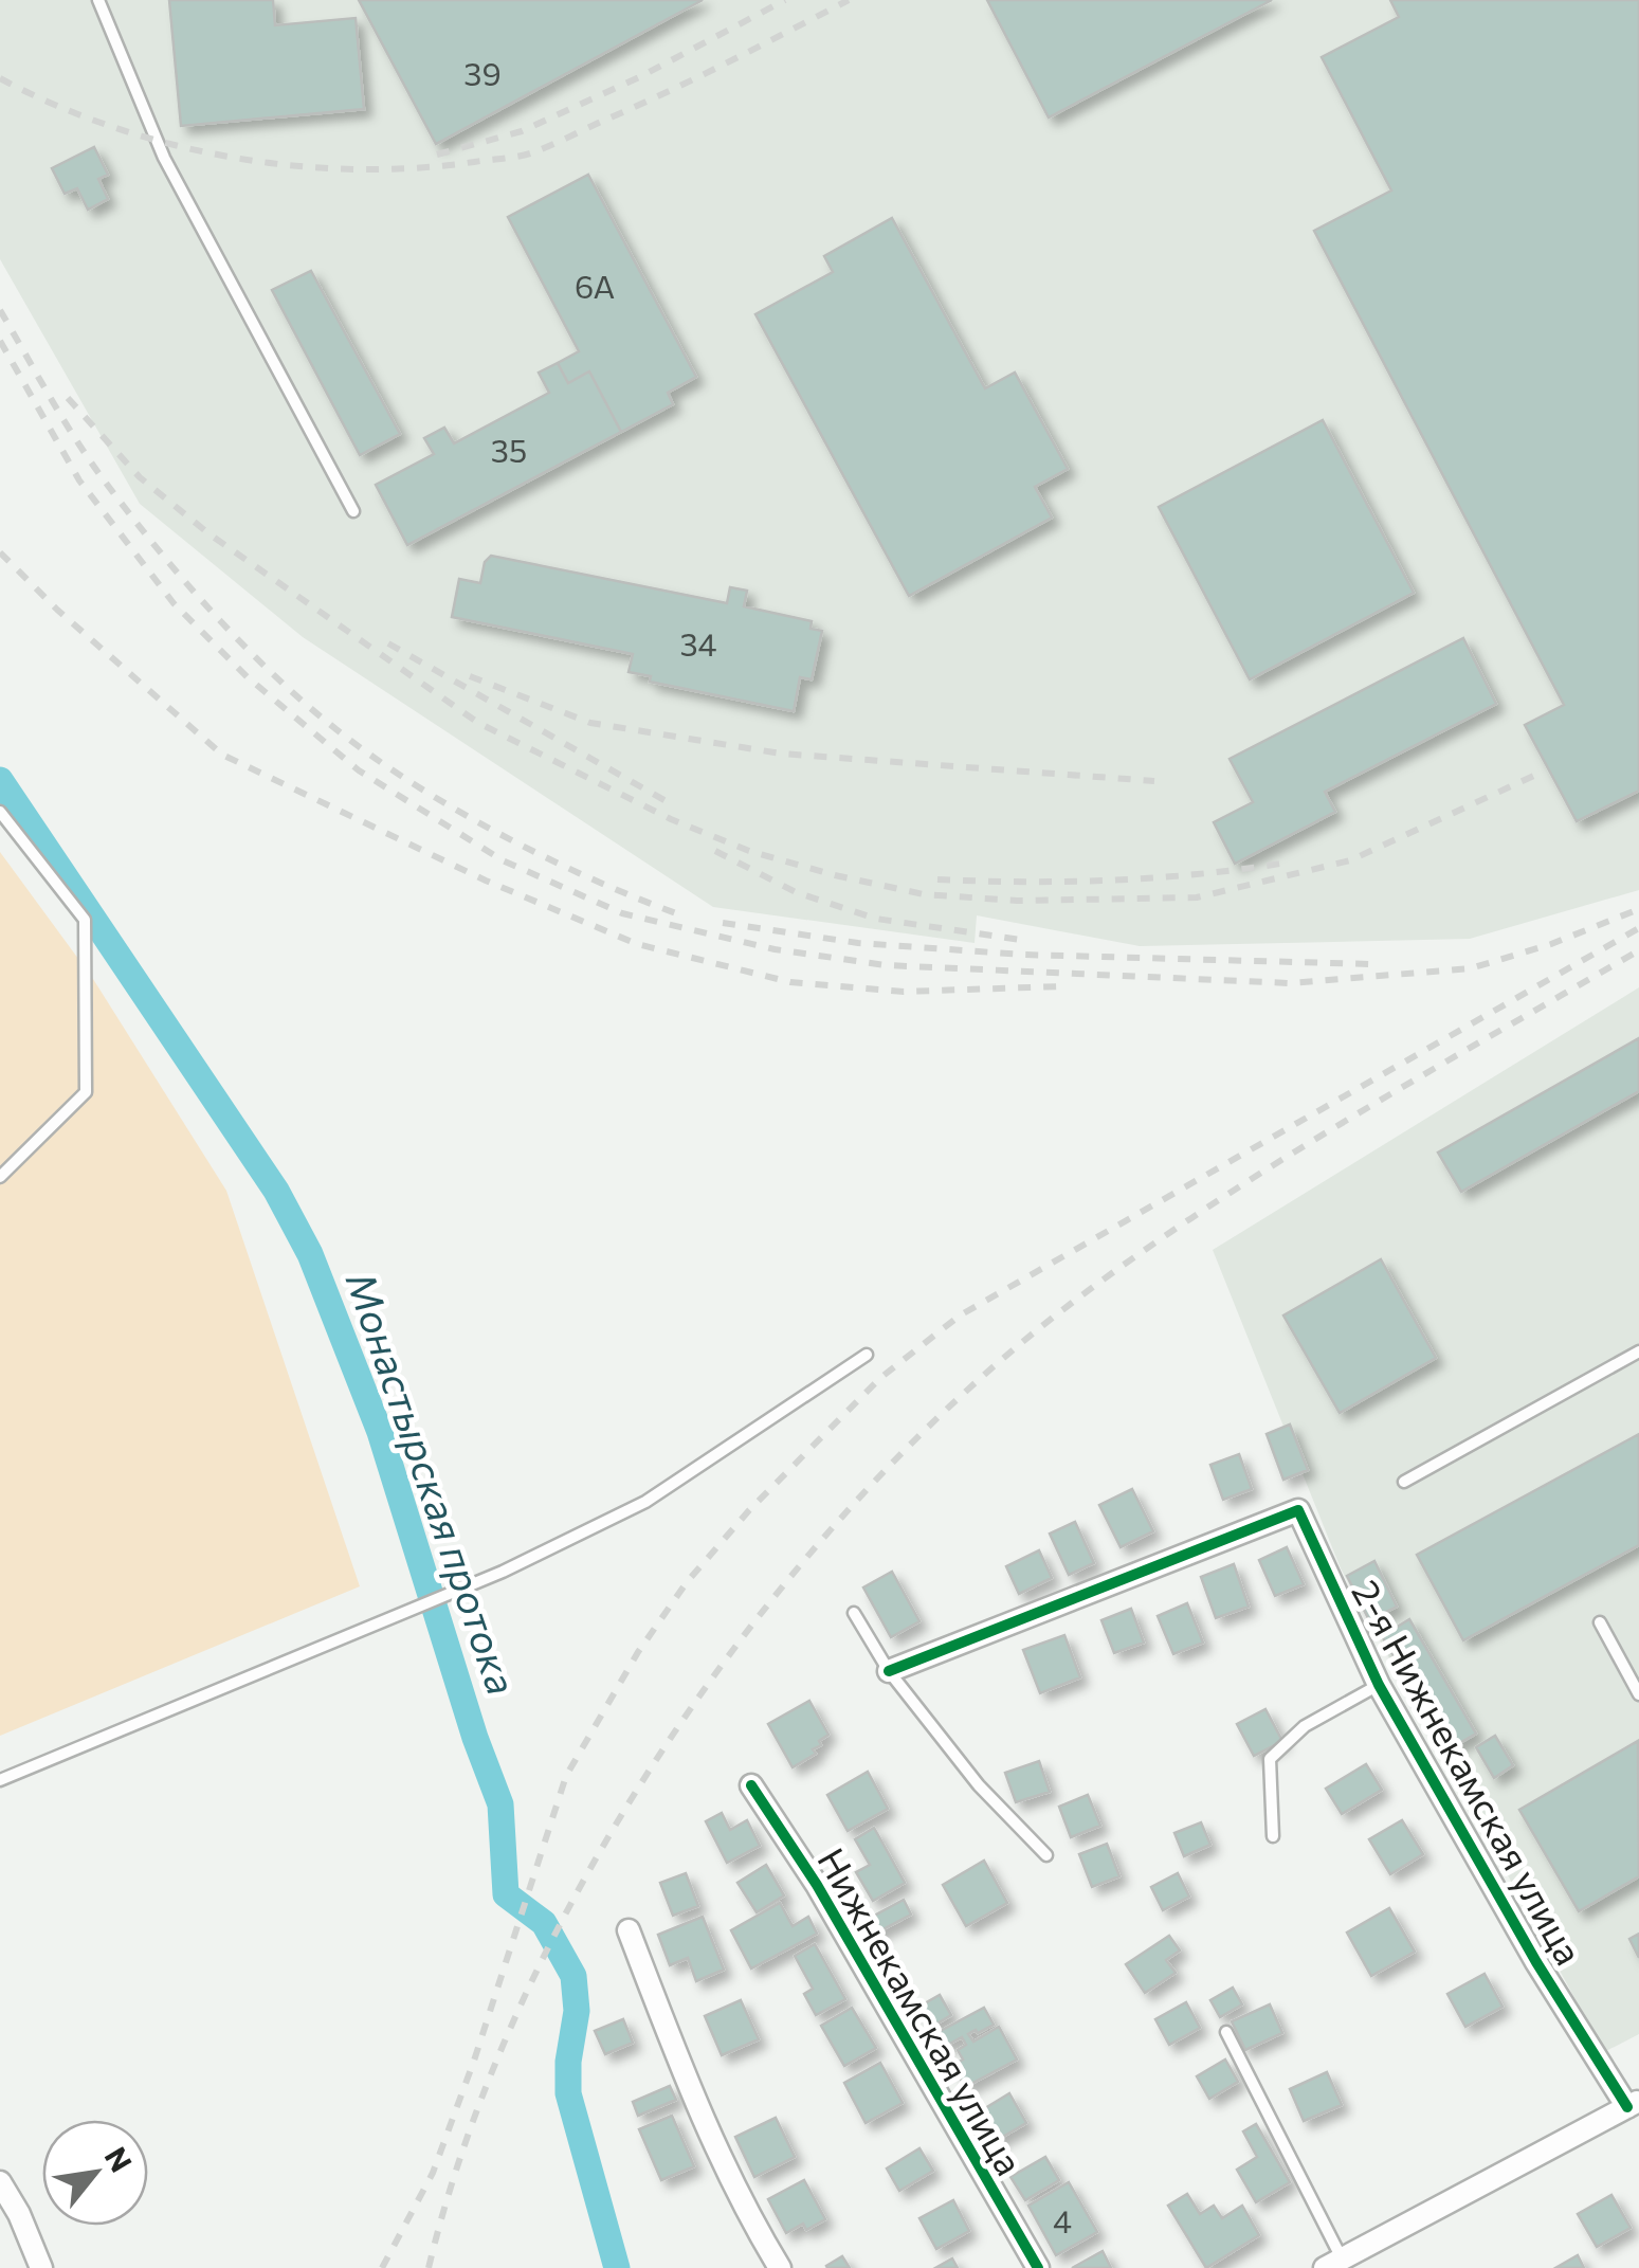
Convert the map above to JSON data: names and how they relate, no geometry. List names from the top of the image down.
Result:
{
  "streets": {
    "street": ["2-я Нижнекамская улица", "Нижнекамская улица"]
  },
  "water": ["Монастырская протока"],
  "house_numbers": [
    "39",
    "6А",
    "35",
    "34",
    "4"
  ],
  "north": "top right"
}
